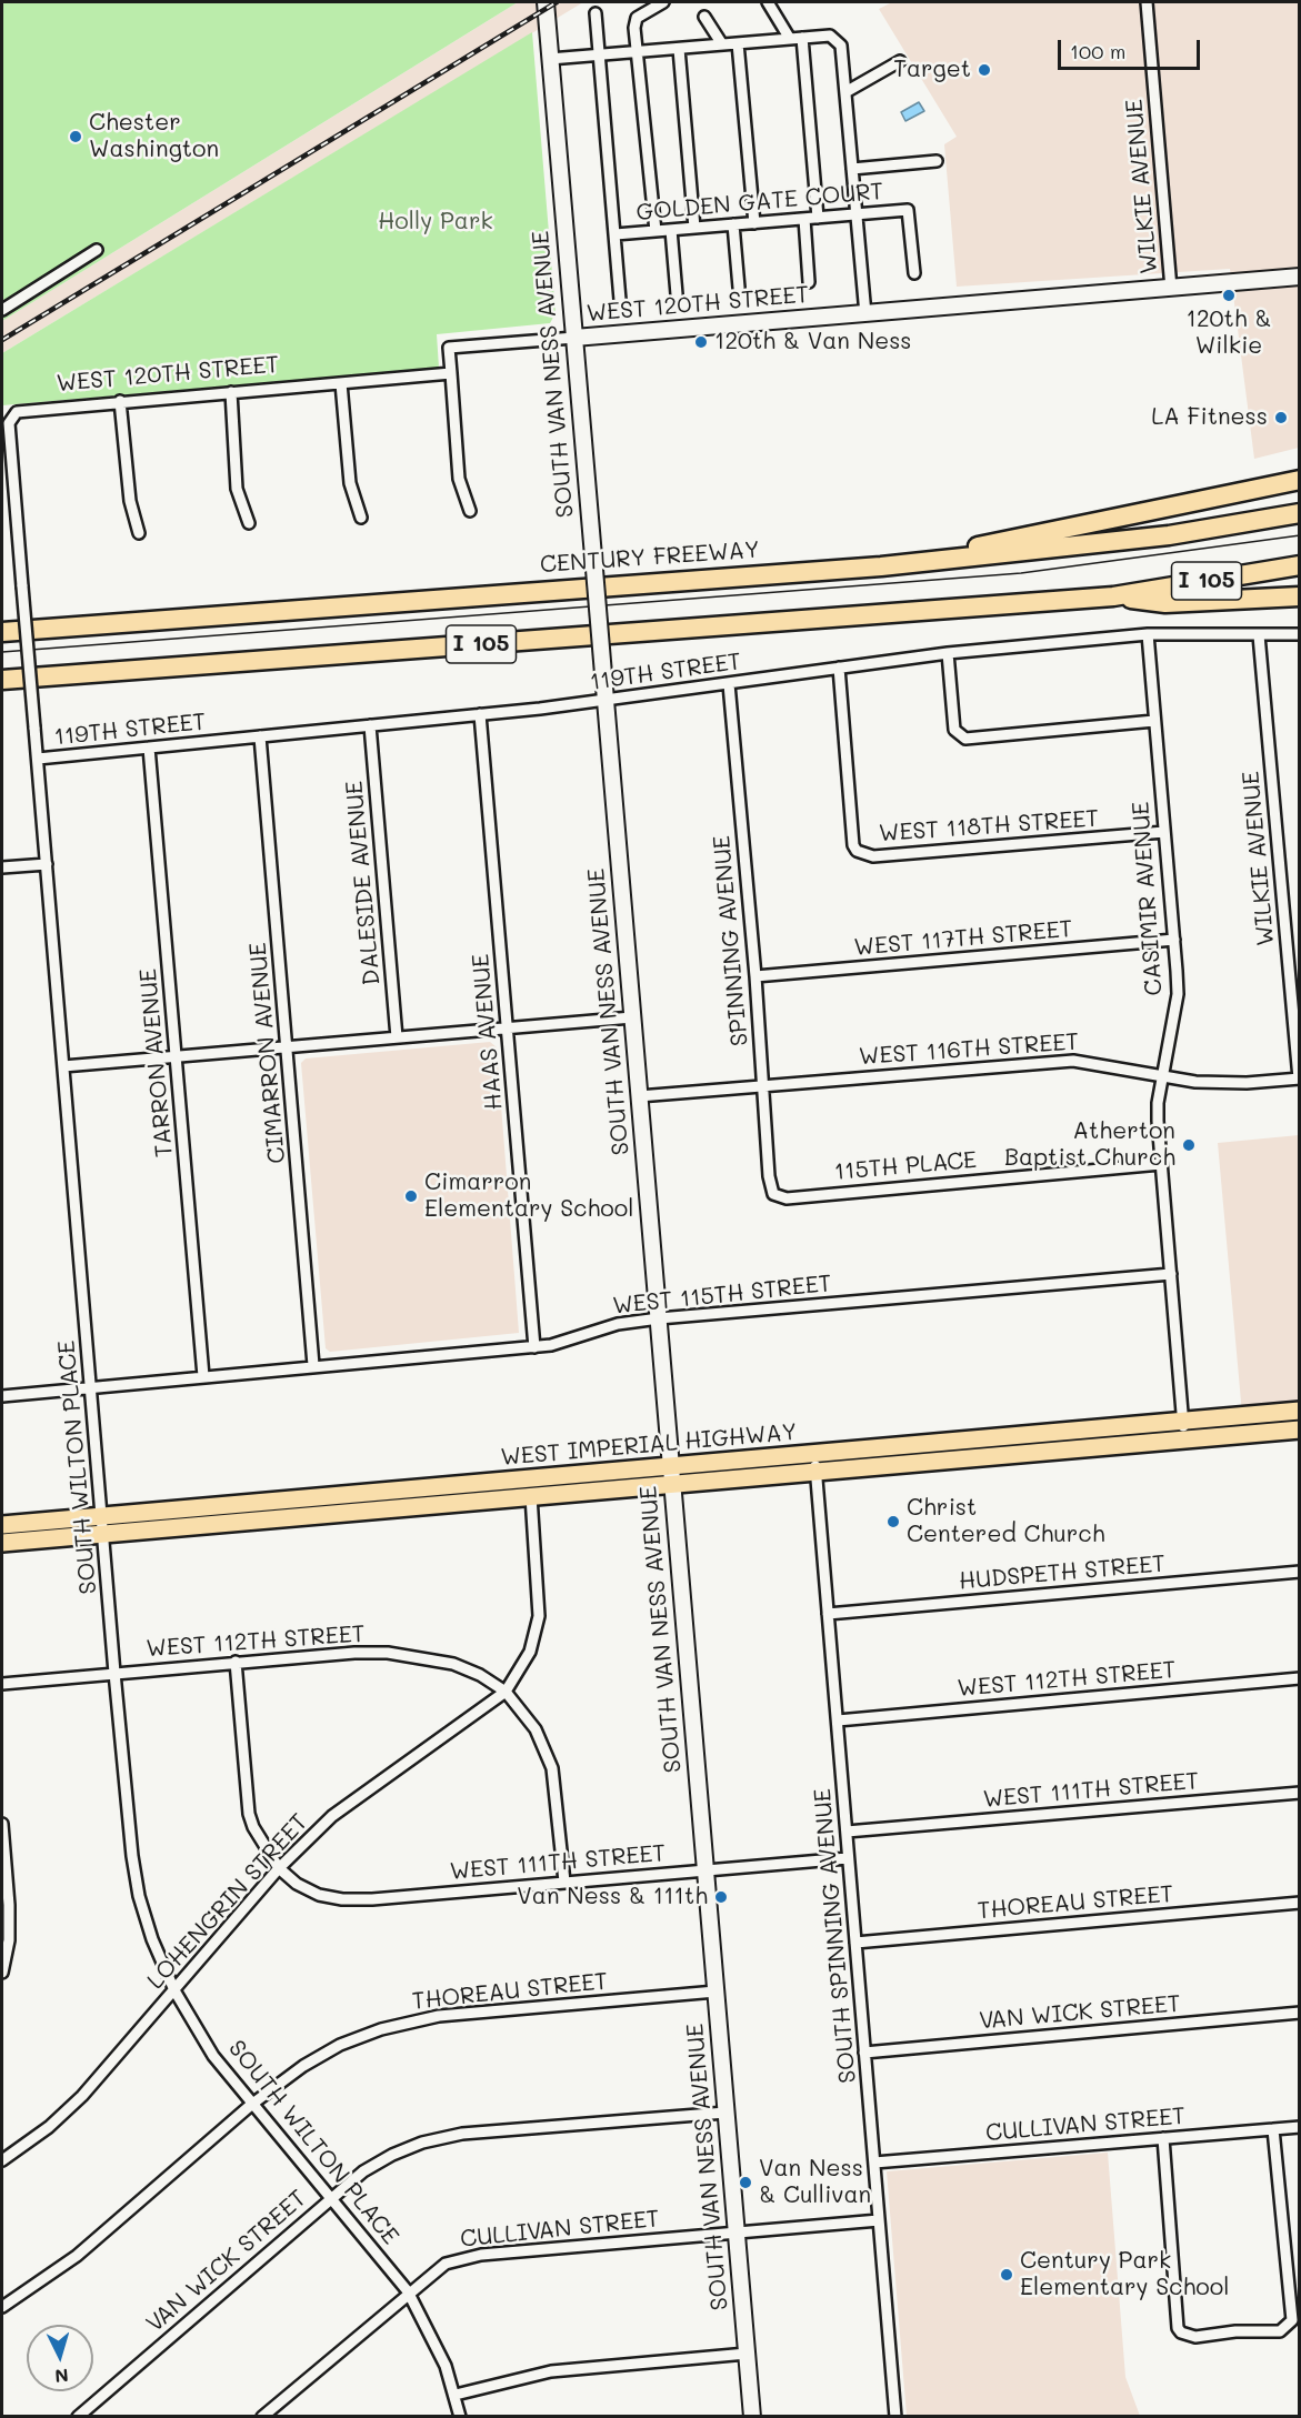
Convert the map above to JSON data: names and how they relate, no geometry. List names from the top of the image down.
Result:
{
  "streets": {
    "highway": ["CENTURY FREEWAY", "I 105"],
    "main road": ["WEST 120TH STREET", "SOUTH VAN NESS AVENUE", "WEST IMPERIAL HIGHWAY"],
    "street": [
      "WILKIE AVENUE",
      "GOLDEN GATE COURT",
      "119TH STREET",
      "WEST 118TH STREET",
      "DALESIDE AVENUE",
      "CASIMIR AVENUE",
      "WEST 117TH STREET",
      "SPINNING AVENUE",
      "HAAS AVENUE",
      "WEST 116TH STREET",
      "CIMARRON AVENUE",
      "TARRON AVENUE",
      "115TH PLACE",
      "WEST 115TH STREET",
      "SOUTH WILTON PLACE",
      "HUDSPETH STREET",
      "WEST 112TH STREET",
      "WEST 111TH STREET",
      "LOHENGRIN STREET",
      "THOREAU STREET",
      "SOUTH SPINNING AVENUE",
      "VAN WICK STREET",
      "CULLIVAN STREET"
    ]
  },
  "crossings": [
    ["WILKIE AVENUE", "WEST 120TH STREET"],
    ["WILKIE AVENUE", "119TH STREET"],
    ["WILKIE AVENUE", "WEST 116TH STREET"],
    ["WEST 120TH STREET", "SOUTH VAN NESS AVENUE"],
    ["WEST 120TH STREET", "SOUTH WILTON PLACE"],
    ["SOUTH VAN NESS AVENUE", "119TH STREET"],
    ["SOUTH VAN NESS AVENUE", "WEST 116TH STREET"],
    ["SOUTH VAN NESS AVENUE", "WEST 115TH STREET"],
    ["SOUTH VAN NESS AVENUE", "WEST IMPERIAL HIGHWAY"],
    ["SOUTH VAN NESS AVENUE", "WEST 111TH STREET"],
    ["SOUTH VAN NESS AVENUE", "THOREAU STREET"],
    ["SOUTH VAN NESS AVENUE", "VAN WICK STREET"],
    ["SOUTH VAN NESS AVENUE", "CULLIVAN STREET"],
    ["119TH STREET", "WEST 118TH STREET"],
    ["119TH STREET", "DALESIDE AVENUE"],
    ["119TH STREET", "CASIMIR AVENUE"],
    ["119TH STREET", "SPINNING AVENUE"],
    ["119TH STREET", "HAAS AVENUE"],
    ["119TH STREET", "CIMARRON AVENUE"],
    ["119TH STREET", "TARRON AVENUE"],
    ["119TH STREET", "SOUTH WILTON PLACE"],
    ["WEST 118TH STREET", "CASIMIR AVENUE"],
    ["CASIMIR AVENUE", "WEST 117TH STREET"],
    ["CASIMIR AVENUE", "WEST 116TH STREET"],
    ["CASIMIR AVENUE", "115TH PLACE"],
    ["CASIMIR AVENUE", "WEST 115TH STREET"],
    ["CASIMIR AVENUE", "WEST IMPERIAL HIGHWAY"],
    ["WEST 117TH STREET", "SPINNING AVENUE"],
    ["SPINNING AVENUE", "WEST 116TH STREET"],
    ["SPINNING AVENUE", "115TH PLACE"],
    ["HAAS AVENUE", "WEST 115TH STREET"],
    ["CIMARRON AVENUE", "WEST 115TH STREET"],
    ["TARRON AVENUE", "WEST 115TH STREET"],
    ["WEST 115TH STREET", "SOUTH WILTON PLACE"],
    ["WEST IMPERIAL HIGHWAY", "SOUTH WILTON PLACE"],
    ["WEST IMPERIAL HIGHWAY", "SOUTH SPINNING AVENUE"],
    ["SOUTH WILTON PLACE", "WEST 112TH STREET"],
    ["SOUTH WILTON PLACE", "LOHENGRIN STREET"],
    ["SOUTH WILTON PLACE", "THOREAU STREET"],
    ["SOUTH WILTON PLACE", "VAN WICK STREET"],
    ["SOUTH WILTON PLACE", "CULLIVAN STREET"],
    ["HUDSPETH STREET", "SOUTH SPINNING AVENUE"],
    ["WEST 112TH STREET", "LOHENGRIN STREET"],
    ["WEST 112TH STREET", "SOUTH SPINNING AVENUE"],
    ["WEST 111TH STREET", "LOHENGRIN STREET"],
    ["WEST 111TH STREET", "SOUTH SPINNING AVENUE"],
    ["THOREAU STREET", "SOUTH SPINNING AVENUE"],
    ["SOUTH SPINNING AVENUE", "VAN WICK STREET"],
    ["SOUTH SPINNING AVENUE", "CULLIVAN STREET"]
  ],
  "parks": ["Holly Park"],
  "places": [
    "Target",
    "Chester Washington",
    "120th & Wilkie",
    "120th & Van Ness",
    "LA Fitness",
    "Atherton Baptist Church",
    "Cimarron Elementary School",
    "Christ Centered Church",
    "Van Ness & 111th",
    "Van Ness & Cullivan",
    "Century Park Elementary School"
  ],
  "scale_bar": "100 m",
  "north": "bottom"
}
